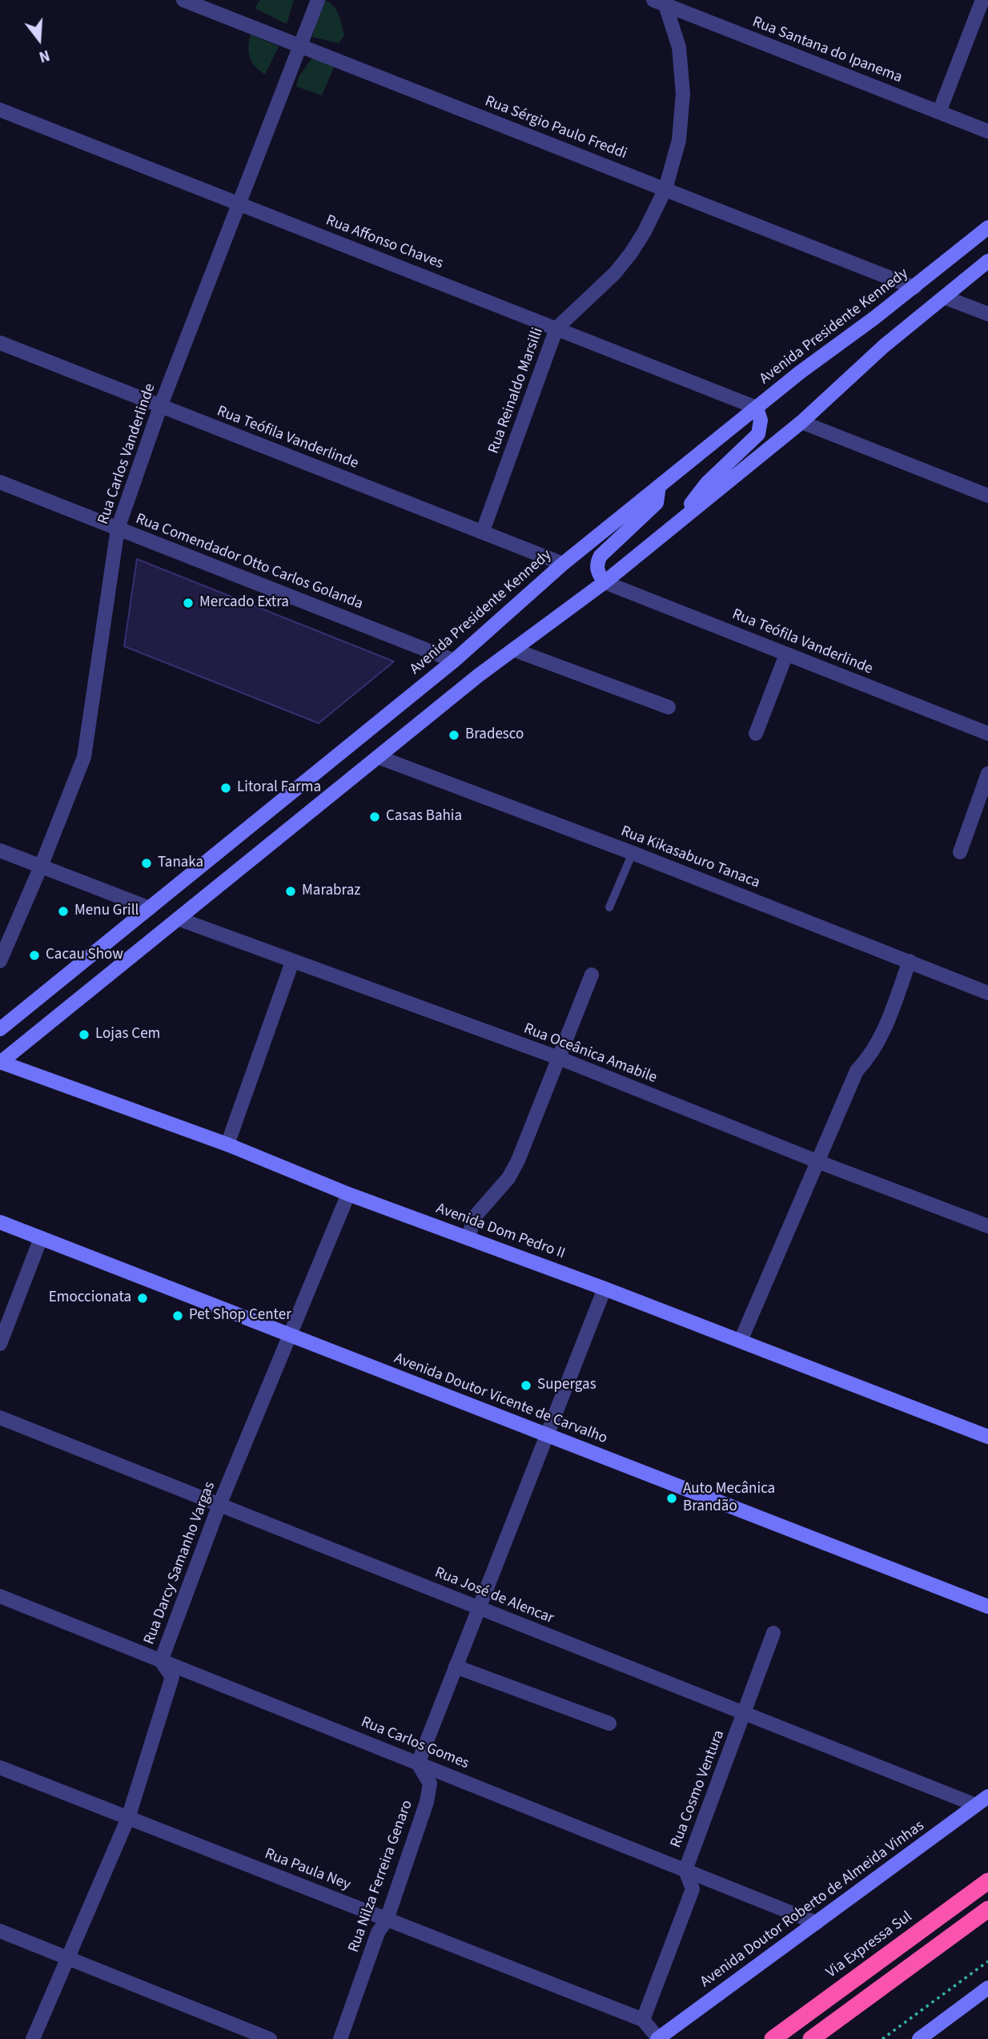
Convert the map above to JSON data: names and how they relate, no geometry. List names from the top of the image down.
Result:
{
  "streets": {
    "highway": ["Via Expressa Sul"],
    "main road": [
      "Avenida Presidente Kennedy",
      "Avenida Dom Pedro II",
      "Avenida Doutor Vicente de Carvalho",
      "Avenida Doutor Roberto de Almeida Vinhas"
    ],
    "street": [
      "Rua Santana do Ipanema",
      "Rua Sérgio Paulo Freddi",
      "Rua Affonso Chaves",
      "Rua Reinaldo Marsilli",
      "Rua Teófila Vanderlinde",
      "Rua Carlos Vanderlinde",
      "Rua Comendador Otto Carlos Golanda",
      "Rua Kikasaburo Tanaca",
      "Rua Oceânica Amabile",
      "Rua Darcy Samanho Vargas",
      "Rua José de Alencar",
      "Rua Carlos Gomes",
      "Rua Cosmo Ventura",
      "Rua Paula Ney",
      "Rua Nilza Ferreira Genaro"
    ]
  },
  "crossings": [
    ["Rua Santana do Ipanema", "Rua Reinaldo Marsilli"],
    ["Rua Sérgio Paulo Freddi", "Avenida Presidente Kennedy"],
    ["Rua Sérgio Paulo Freddi", "Rua Reinaldo Marsilli"],
    ["Rua Sérgio Paulo Freddi", "Rua Carlos Vanderlinde"],
    ["Rua Affonso Chaves", "Avenida Presidente Kennedy"],
    ["Rua Affonso Chaves", "Rua Reinaldo Marsilli"],
    ["Rua Affonso Chaves", "Rua Carlos Vanderlinde"],
    ["Avenida Presidente Kennedy", "Rua Teófila Vanderlinde"],
    ["Avenida Presidente Kennedy", "Rua Comendador Otto Carlos Golanda"],
    ["Rua Reinaldo Marsilli", "Rua Teófila Vanderlinde"],
    ["Rua Teófila Vanderlinde", "Rua Carlos Vanderlinde"],
    ["Rua Carlos Vanderlinde", "Rua Comendador Otto Carlos Golanda"],
    ["Avenida Dom Pedro II", "Rua Darcy Samanho Vargas"],
    ["Avenida Doutor Vicente de Carvalho", "Rua Darcy Samanho Vargas"],
    ["Rua Darcy Samanho Vargas", "Rua José de Alencar"],
    ["Rua Darcy Samanho Vargas", "Rua Carlos Gomes"],
    ["Rua Darcy Samanho Vargas", "Rua Paula Ney"],
    ["Rua José de Alencar", "Rua Cosmo Ventura"],
    ["Rua José de Alencar", "Avenida Doutor Roberto de Almeida Vinhas"],
    ["Rua Carlos Gomes", "Rua Cosmo Ventura"],
    ["Rua Carlos Gomes", "Rua Nilza Ferreira Genaro"],
    ["Rua Carlos Gomes", "Avenida Doutor Roberto de Almeida Vinhas"],
    ["Rua Cosmo Ventura", "Rua Paula Ney"],
    ["Rua Paula Ney", "Rua Nilza Ferreira Genaro"],
    ["Rua Paula Ney", "Avenida Doutor Roberto de Almeida Vinhas"]
  ],
  "places": [
    "Mercado Extra",
    "Bradesco",
    "Litoral Farma",
    "Casas Bahia",
    "Tanaka",
    "Marabraz",
    "Menu Grill",
    "Cacau Show",
    "Lojas Cem",
    "Emoccionata",
    "Pet Shop Center",
    "Supergas",
    "Auto Mecânica Brandão"
  ],
  "north": "bottom"
}
